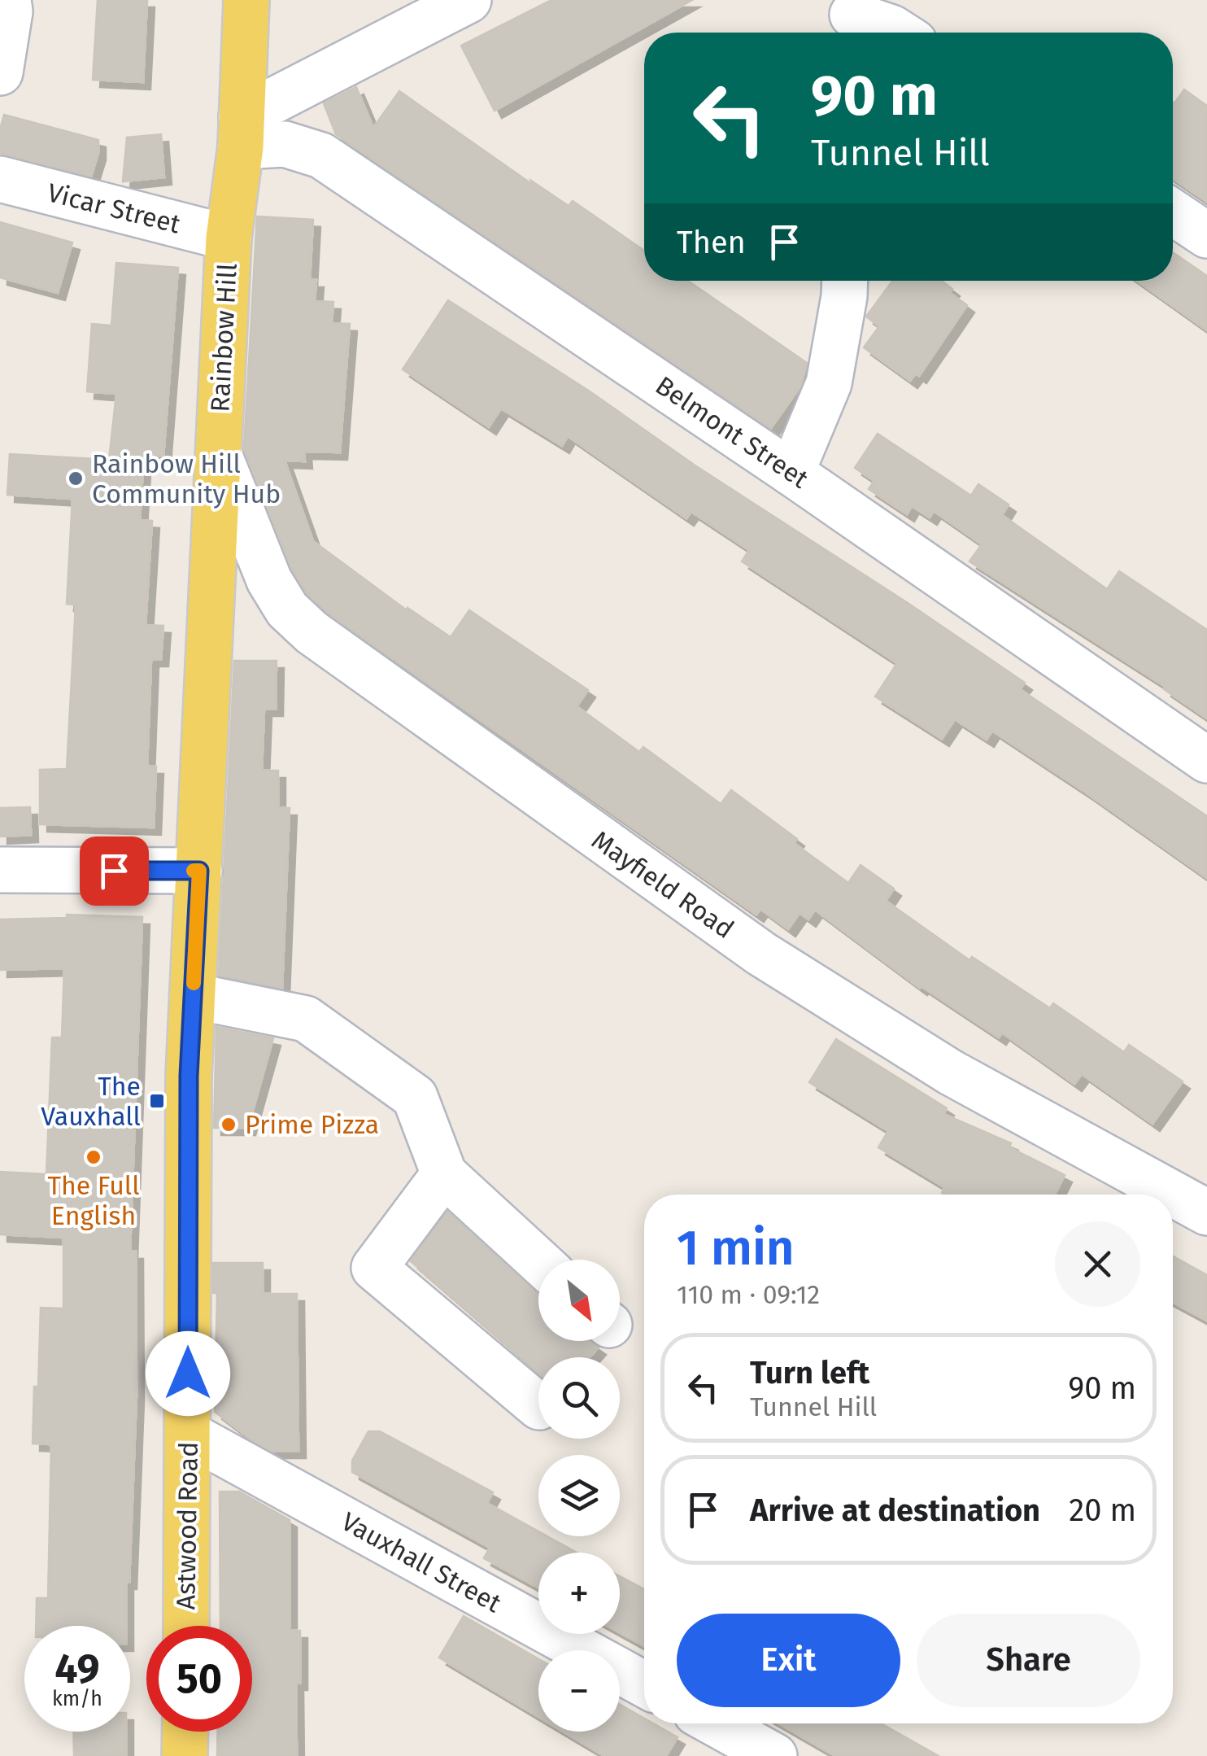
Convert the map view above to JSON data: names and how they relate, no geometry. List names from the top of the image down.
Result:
{
  "streets": {
    "main road": ["Rainbow Hill", "Astwood Road"],
    "street": [
      "Vicar Street",
      "Belmont Street",
      "Mayfield Road",
      "Vauxhall Street"
    ]
  },
  "crossings": [
    ["Vicar Street", "Rainbow Hill"],
    ["Rainbow Hill", "Belmont Street"],
    ["Rainbow Hill", "Mayfield Road"],
    ["Rainbow Hill", "Astwood Road"],
    ["Astwood Road", "Vauxhall Street"]
  ],
  "places": {
    "other": ["Rainbow Hill Community Hub", "Prime Pizza", "The Full English"],
    "transit": ["The Vauxhall"]
  },
  "north": "bottom right",
  "page": {
    "turn": ["90 m", "Tunnel Hill"],
    "then": "Then",
    "heading": ["1 min", "110 m · 09:12"],
    "map_buttons": ["+", "−"],
    "list": [
      {
        "name": "Turn left",
        "note": "Tunnel Hill",
        "value": "90 m"
      },
      {
        "name": "Arrive at destination",
        "value": "20 m"
      }
    ],
    "buttons": ["Exit", "Share"],
    "speed": "49 km/h",
    "limit": "50"
  }
}
